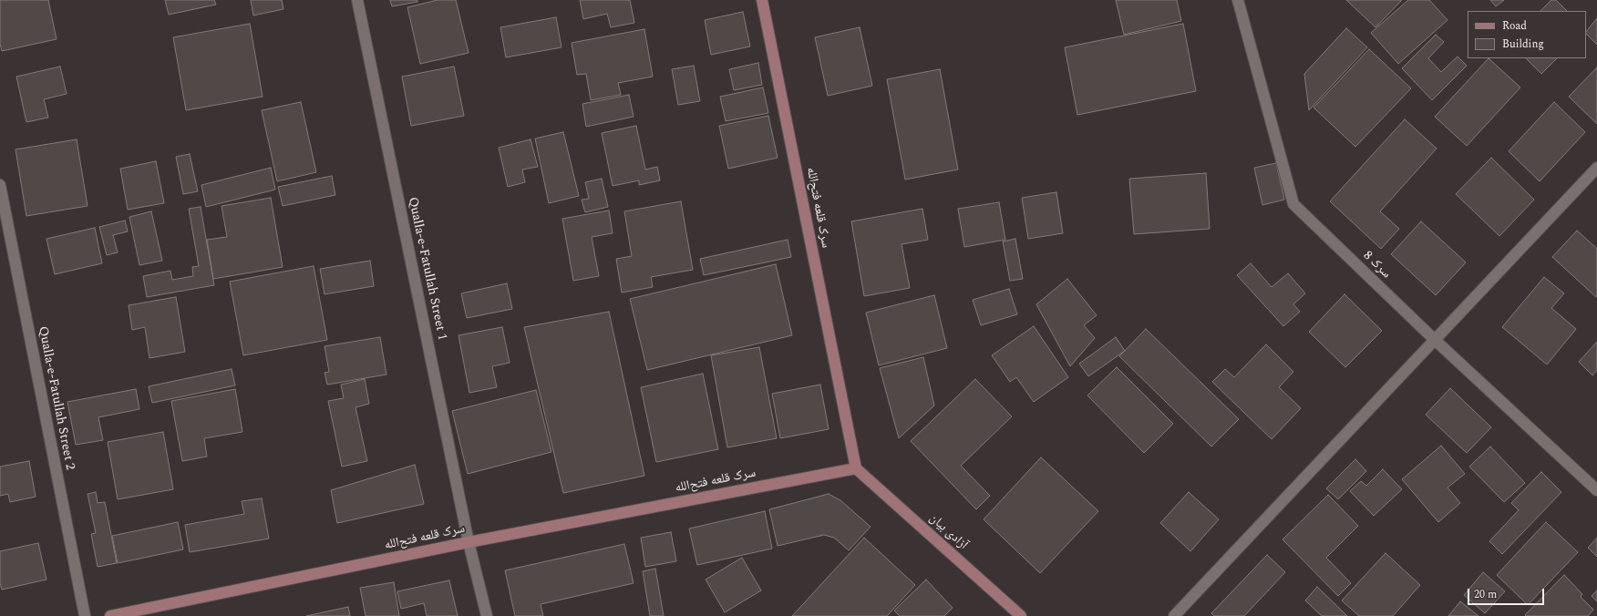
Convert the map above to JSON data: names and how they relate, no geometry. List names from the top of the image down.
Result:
{
  "streets": {
    "main road": ["سرک قلعه فتح‌الله", "آزادی بیان"],
    "street": ["سرک 8", "Qualla-e-Fatullah Street 1", "Qualla-e-Fatullah Street 2"]
  },
  "crossings": [
    ["سرک قلعه فتح‌الله", "Qualla-e-Fatullah Street 1"],
    ["سرک قلعه فتح‌الله", "آزادی بیان"]
  ],
  "legend": ["Road", "Building"],
  "scale_bar": "20 m"
}
